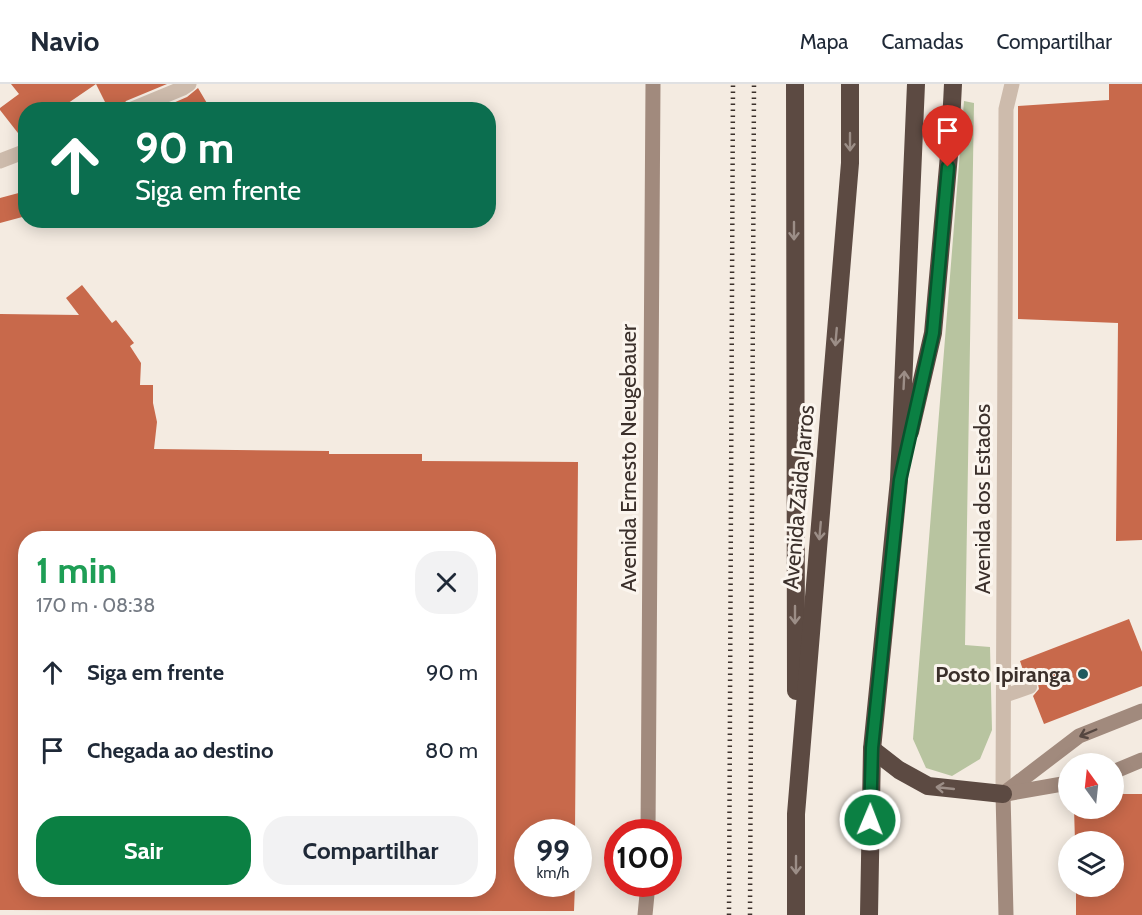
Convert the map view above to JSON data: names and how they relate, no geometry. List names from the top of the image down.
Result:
{
  "streets": {
    "highway": ["Avenida Zaida Jarros"],
    "main road": ["Avenida Ernesto Neugebauer", "Avenida dos Estados"]
  },
  "places": ["Posto Ipiranga"],
  "north": "top",
  "page": {
    "header": "Navio",
    "nav": ["Mapa", "Camadas", "Compartilhar"],
    "turn": ["90 m", "Siga em frente"],
    "heading": ["1 min", "170 m · 08:38"],
    "list": [
      {
        "name": "Siga em frente",
        "value": "90 m"
      },
      {
        "name": "Chegada ao destino",
        "value": "80 m"
      }
    ],
    "buttons": ["Sair", "Compartilhar"],
    "speed": "99 km/h",
    "limit": "100"
  }
}
